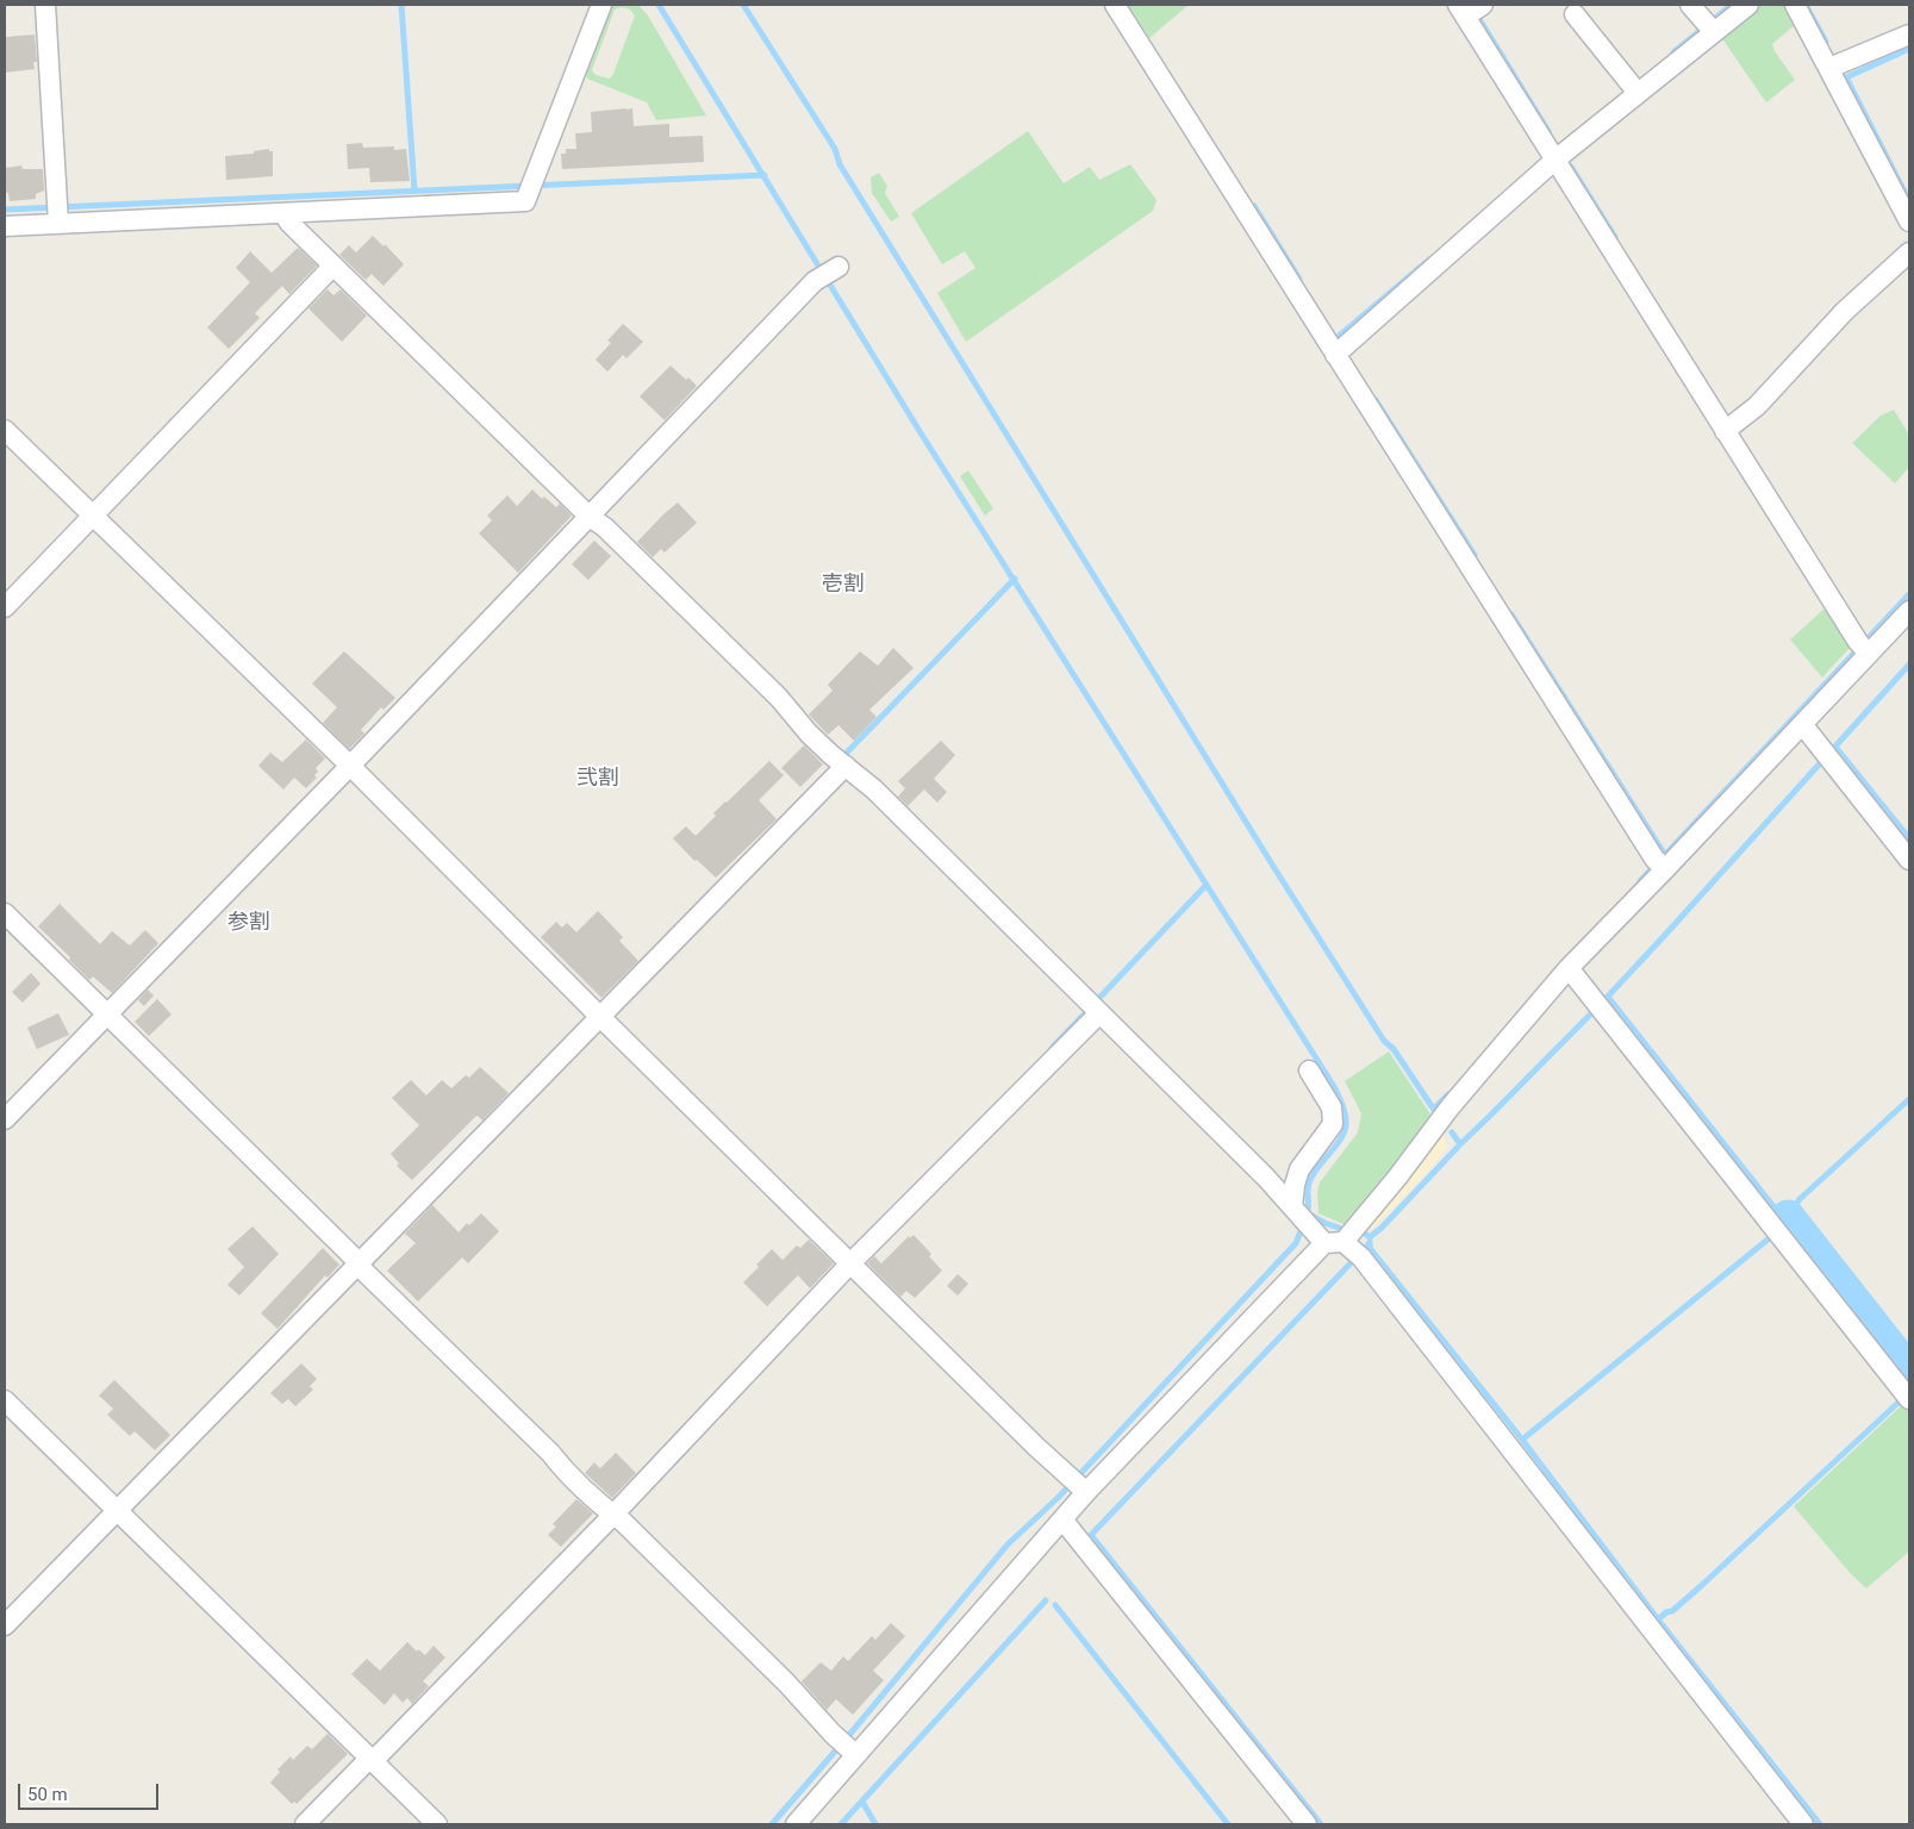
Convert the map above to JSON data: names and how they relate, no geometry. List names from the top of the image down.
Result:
{
  "districts": ["壱割", "弐割", "参割"],
  "scale_bar": "50 m"
}
